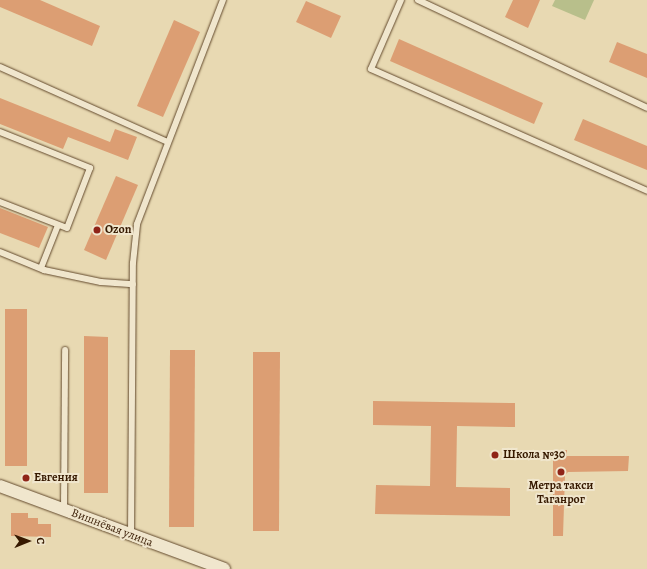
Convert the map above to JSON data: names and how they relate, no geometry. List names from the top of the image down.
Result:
{
  "streets": {
    "street": ["Вишнёвая улица"]
  },
  "places": [
    "Ozon",
    "Школа №30",
    "Метра такси Таганрог",
    "Евгения"
  ],
  "north": "right"
}
